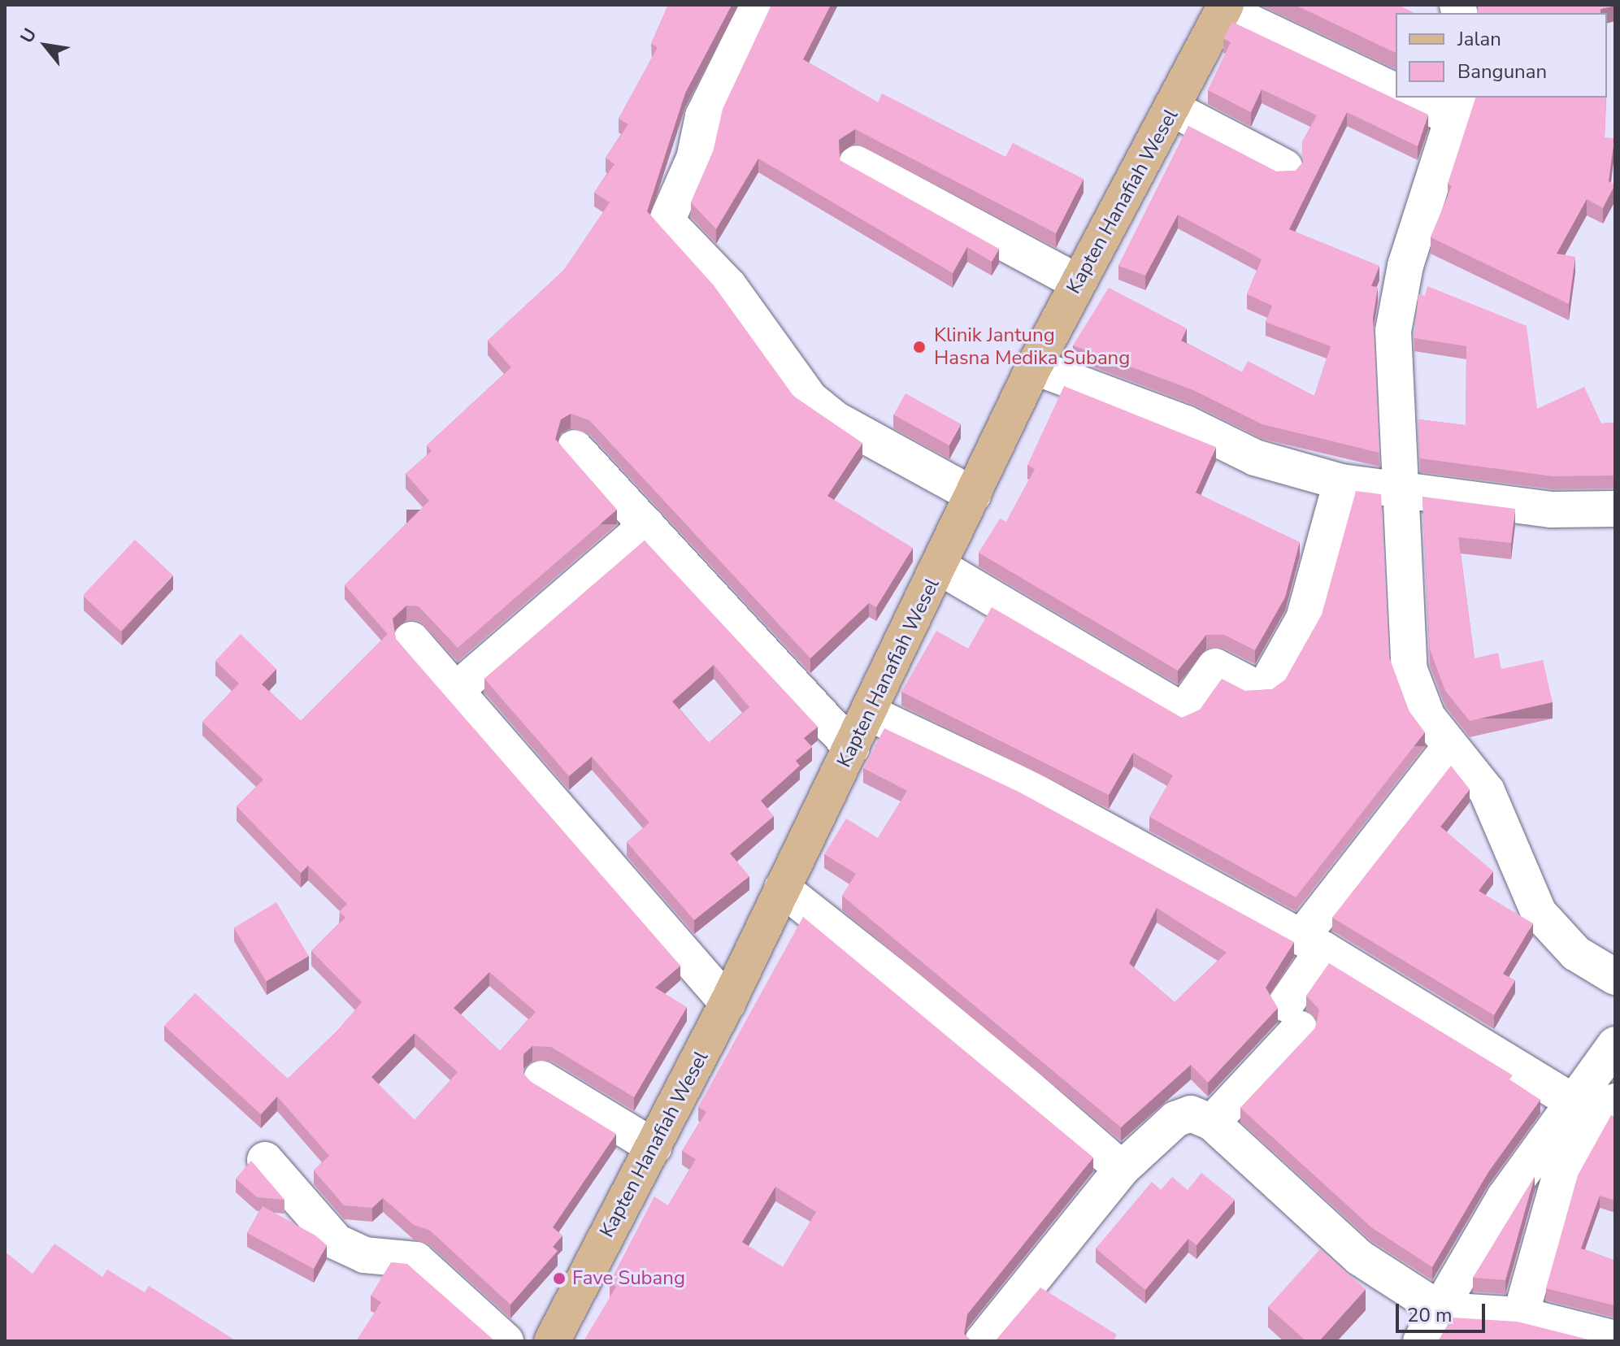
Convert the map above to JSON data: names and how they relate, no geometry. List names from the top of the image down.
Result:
{
  "streets": {
    "main road": ["Kapten Hanafiah Wesel"]
  },
  "places": ["Klinik Jantung Hasna Medika Subang", "Fave Subang"],
  "legend": ["Jalan", "Bangunan"],
  "scale_bar": "20 m",
  "north": "top left"
}
